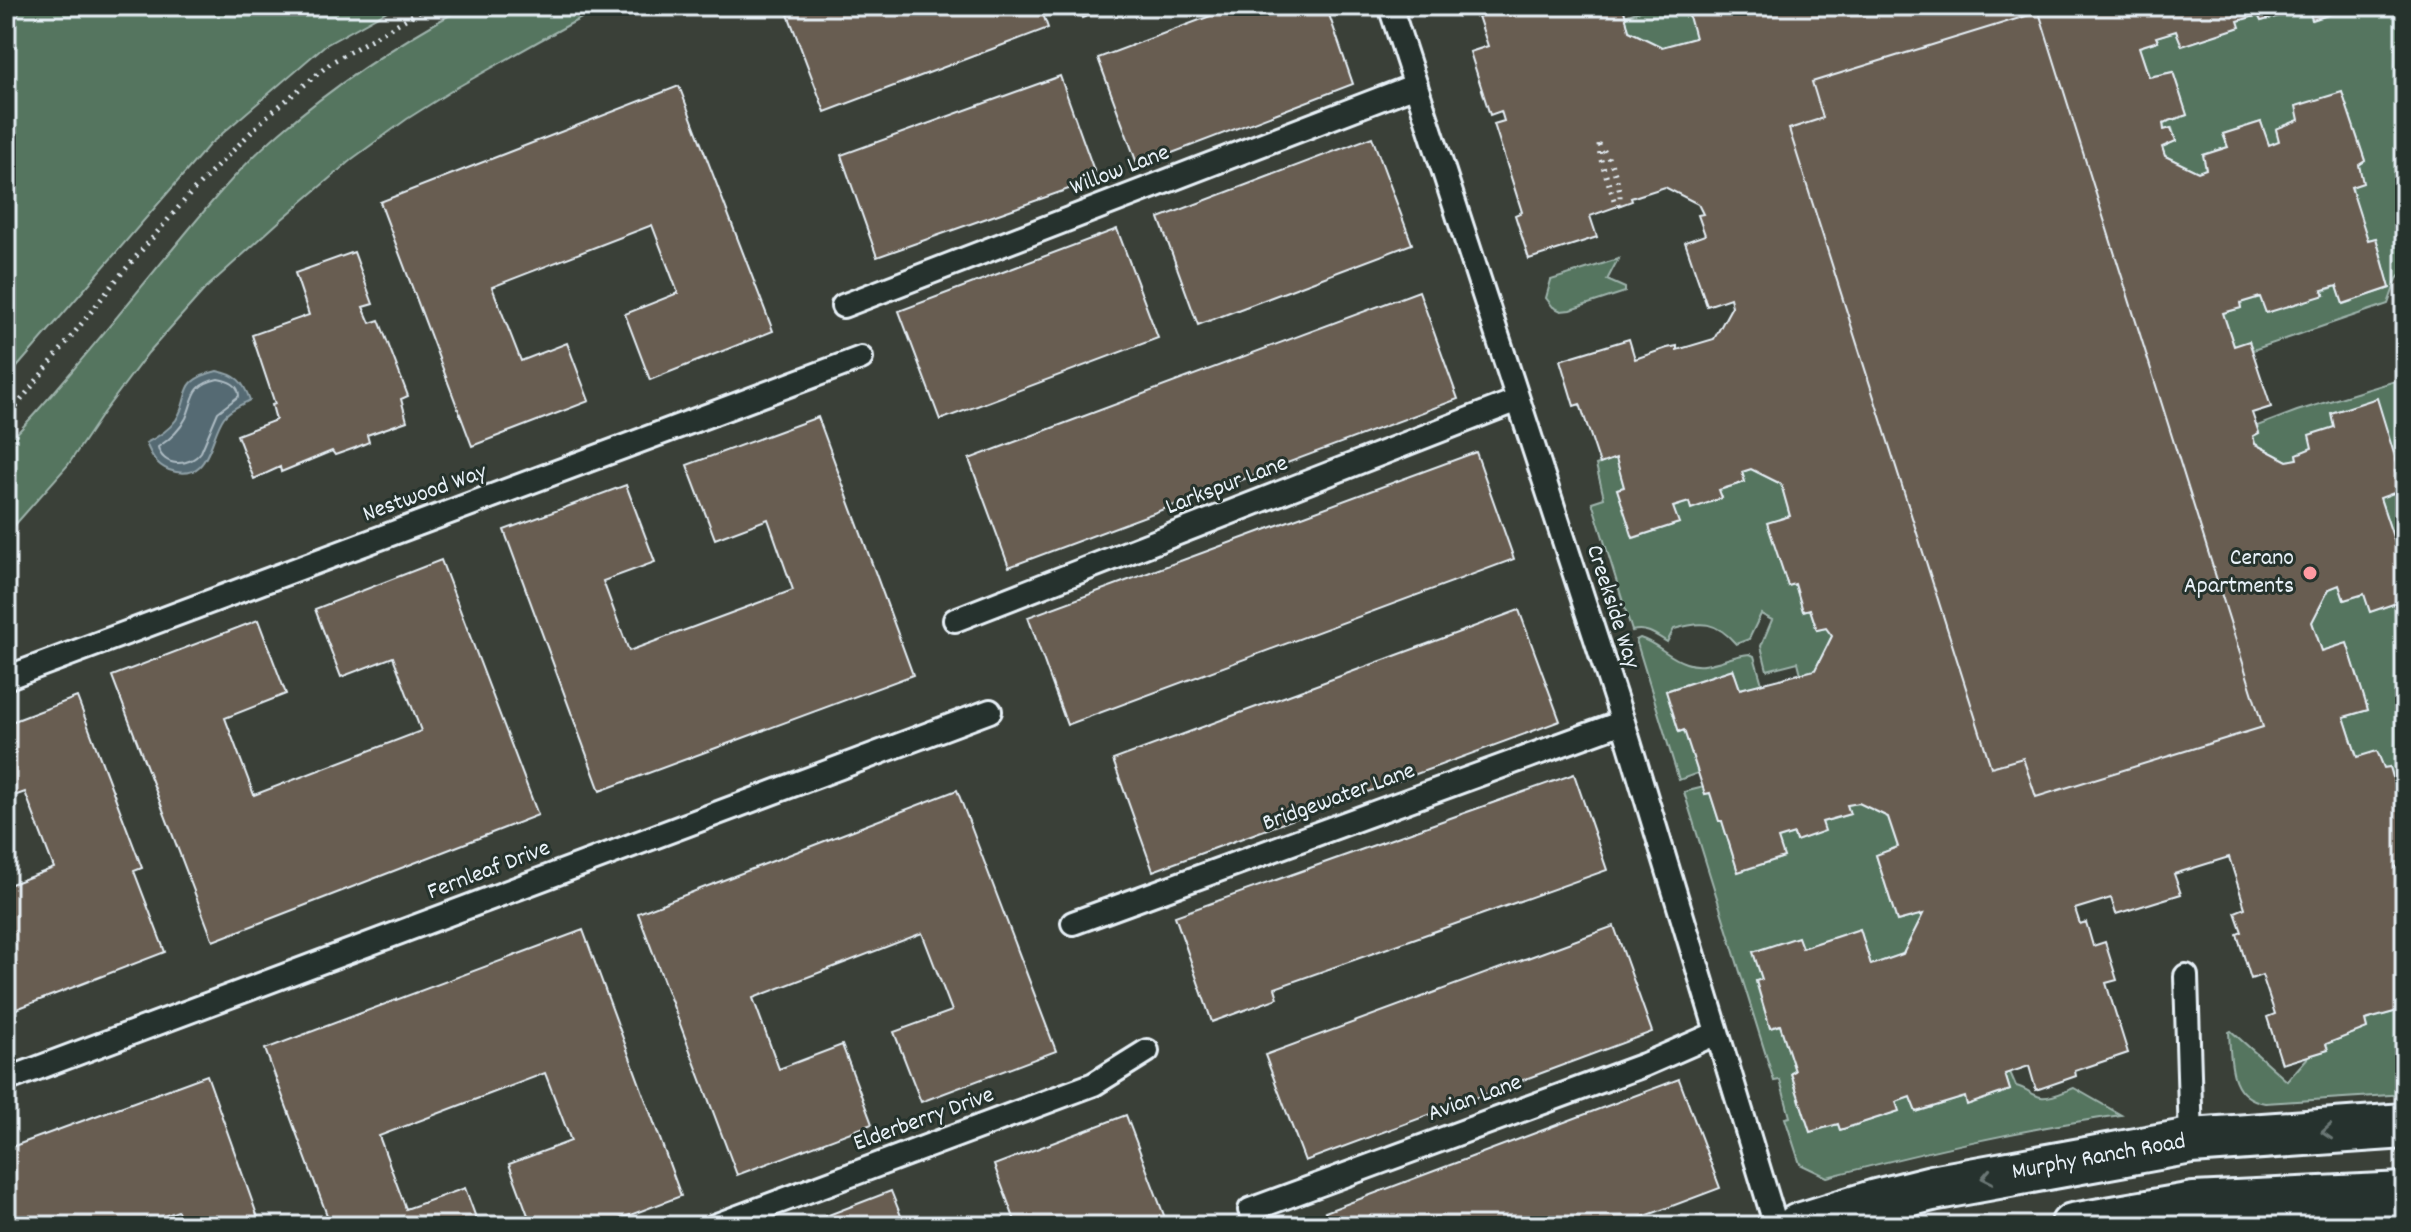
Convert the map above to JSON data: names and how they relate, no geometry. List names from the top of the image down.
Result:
{
  "streets": {
    "street": ["Murphy Ranch Road"],
    "lane": [
      "Willow Lane",
      "Larkspur Lane",
      "Nestwood Way",
      "Creekside Way",
      "Bridgewater Lane",
      "Fernleaf Drive",
      "Avian Lane",
      "Elderberry Drive"
    ]
  },
  "crossings": [
    ["Willow Lane", "Creekside Way"],
    ["Larkspur Lane", "Creekside Way"],
    ["Creekside Way", "Bridgewater Lane"],
    ["Creekside Way", "Avian Lane"]
  ],
  "places": ["Cerano Apartments"]
}
